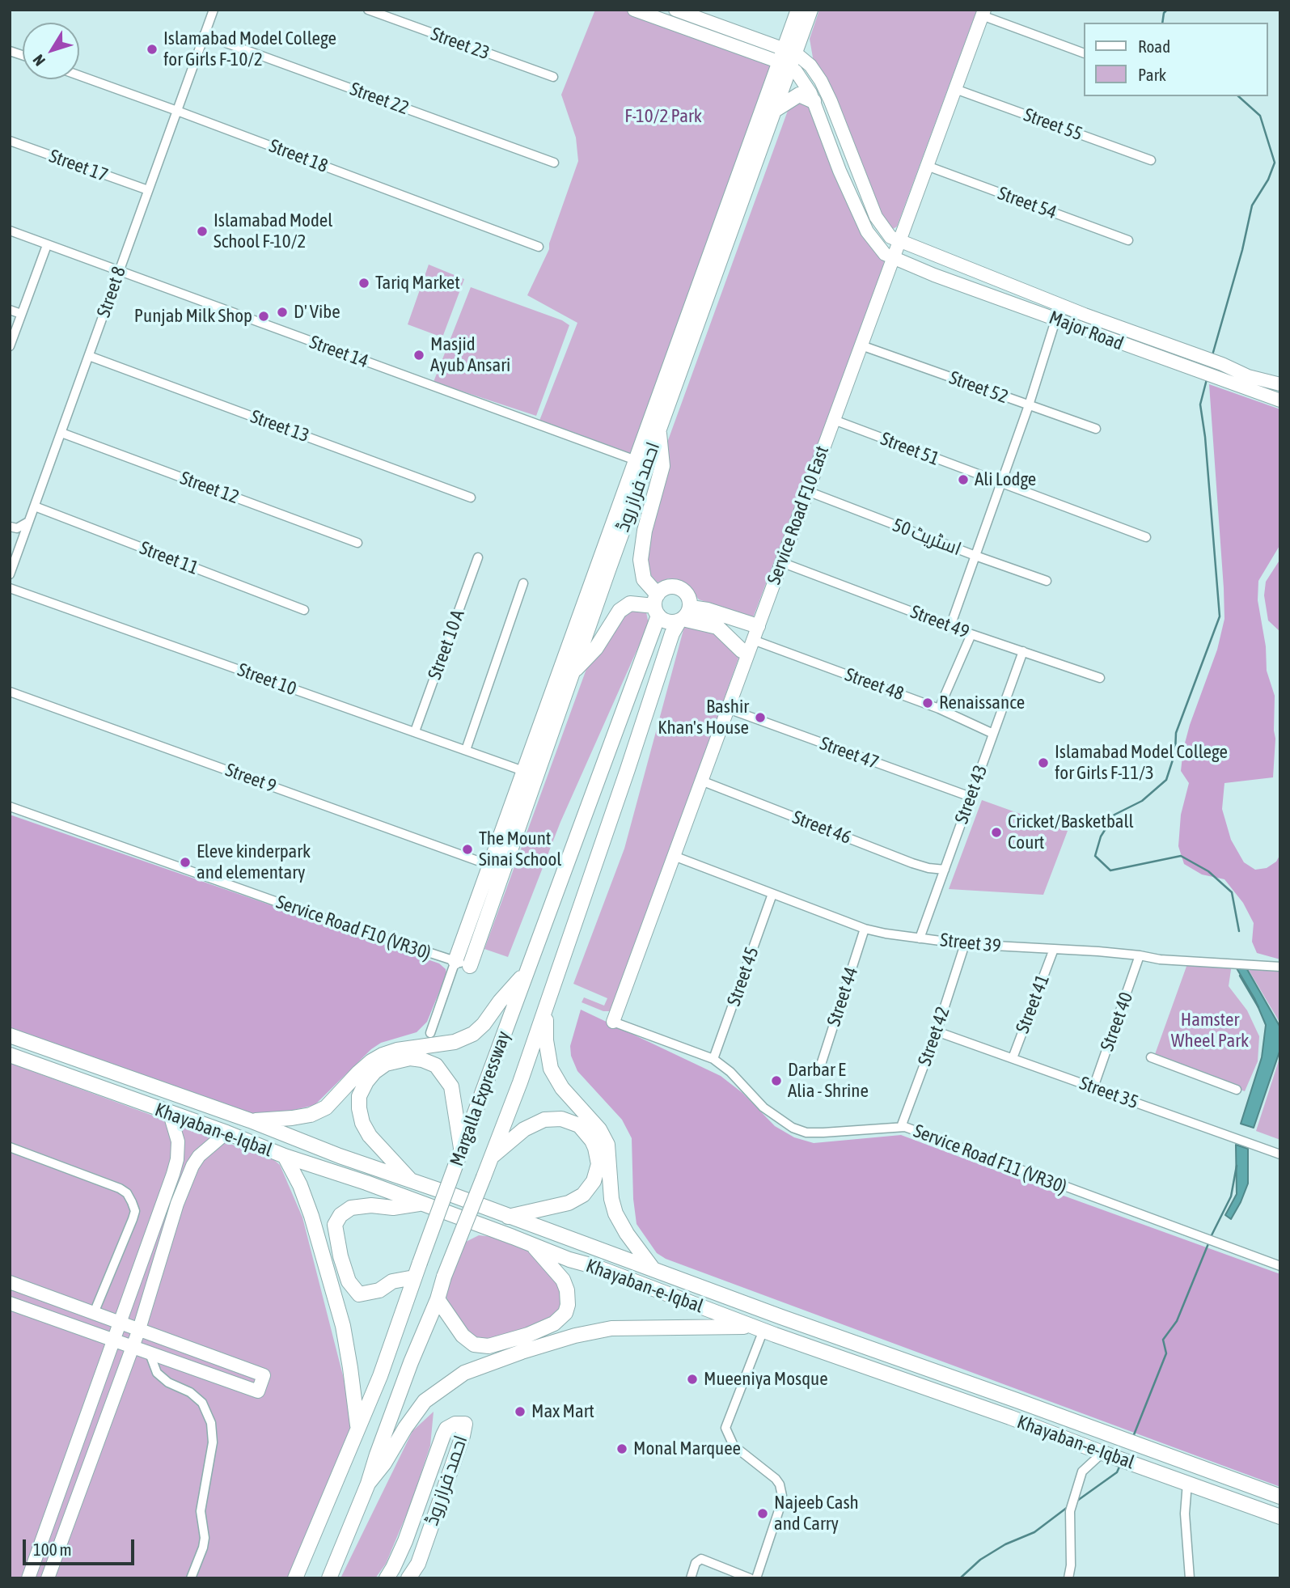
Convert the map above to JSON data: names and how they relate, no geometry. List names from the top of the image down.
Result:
{
  "streets": {
    "main road": ["احمد فراز روڈ", "Margalla Expressway", "Khayaban-e-Iqbal"],
    "street": [
      "Street 23",
      "Street 22",
      "Street 55",
      "Street 18",
      "Street 17",
      "Street 54",
      "Street 8",
      "Major Road",
      "Street 14",
      "Street 52",
      "Street 13",
      "Street 51",
      "Street 12",
      "Service Road F10 East",
      "اسٹریٹ 50",
      "Street 11",
      "Street 49",
      "Street 10 A",
      "Street 10",
      "Street 48",
      "Street 47",
      "Street 9",
      "Street 43",
      "Street 46",
      "Service Road F10 (VR30)",
      "Street 39",
      "Street 45",
      "Street 44",
      "Street 41",
      "Street 40",
      "Street 42",
      "Street 35",
      "Service Road F11 (VR30)"
    ]
  },
  "crossings": [
    ["Street 22", "Street 8"],
    ["Street 55", "Service Road F10 East"],
    ["Street 18", "Street 8"],
    ["Street 17", "Street 8"],
    ["Street 54", "Service Road F10 East"],
    ["Street 8", "Street 14"],
    ["Street 8", "Street 13"],
    ["Street 8", "Street 12"],
    ["Street 8", "Street 11"],
    ["Major Road", "Service Road F10 East"],
    ["Street 14", "احمد فراز روڈ"],
    ["Street 52", "Service Road F10 East"],
    ["Street 51", "Service Road F10 East"],
    ["احمد فراز روڈ", "Street 10"],
    ["احمد فراز روڈ", "Street 9"],
    ["احمد فراز روڈ", "Service Road F10 (VR30)"],
    ["Service Road F10 East", "اسٹریٹ 50"],
    ["Service Road F10 East", "Street 49"],
    ["Service Road F10 East", "Street 48"],
    ["Service Road F10 East", "Street 47"],
    ["Service Road F10 East", "Street 46"],
    ["Service Road F10 East", "Street 39"],
    ["Service Road F10 East", "Service Road F11 (VR30)"],
    ["Street 49", "Street 43"],
    ["Street 10 A", "Street 10"],
    ["Street 48", "Street 43"],
    ["Street 47", "Street 43"],
    ["Street 43", "Street 46"],
    ["Street 43", "Street 39"],
    ["Street 39", "Street 45"],
    ["Street 39", "Street 44"],
    ["Street 39", "Street 41"],
    ["Street 39", "Street 40"],
    ["Street 39", "Street 42"],
    ["Street 45", "Service Road F11 (VR30)"],
    ["Street 41", "Street 35"],
    ["Street 40", "Street 35"],
    ["Street 42", "Street 35"],
    ["Street 42", "Service Road F11 (VR30)"]
  ],
  "parks": ["F-10/2 Park", "Hamster Wheel Park"],
  "places": [
    "Islamabad Model College for Girls F-10/2",
    "Islamabad Model School F-10/2",
    "Tariq Market",
    "D' Vibe",
    "Punjab Milk Shop",
    "Masjid Ayub Ansari",
    "Ali Lodge",
    "Renaissance",
    "Bashir Khan's House",
    "Islamabad Model College for Girls F-11/3",
    "Cricket/Basketball Court",
    "The Mount Sinai School",
    "Eleve kinderpark and elementary",
    "Darbar E Alia - Shrine",
    "Mueeniya Mosque",
    "Max Mart",
    "Monal Marquee",
    "Najeeb Cash and Carry"
  ],
  "legend": ["Road", "Park"],
  "scale_bar": "100 m",
  "north": "bottom left"
}
